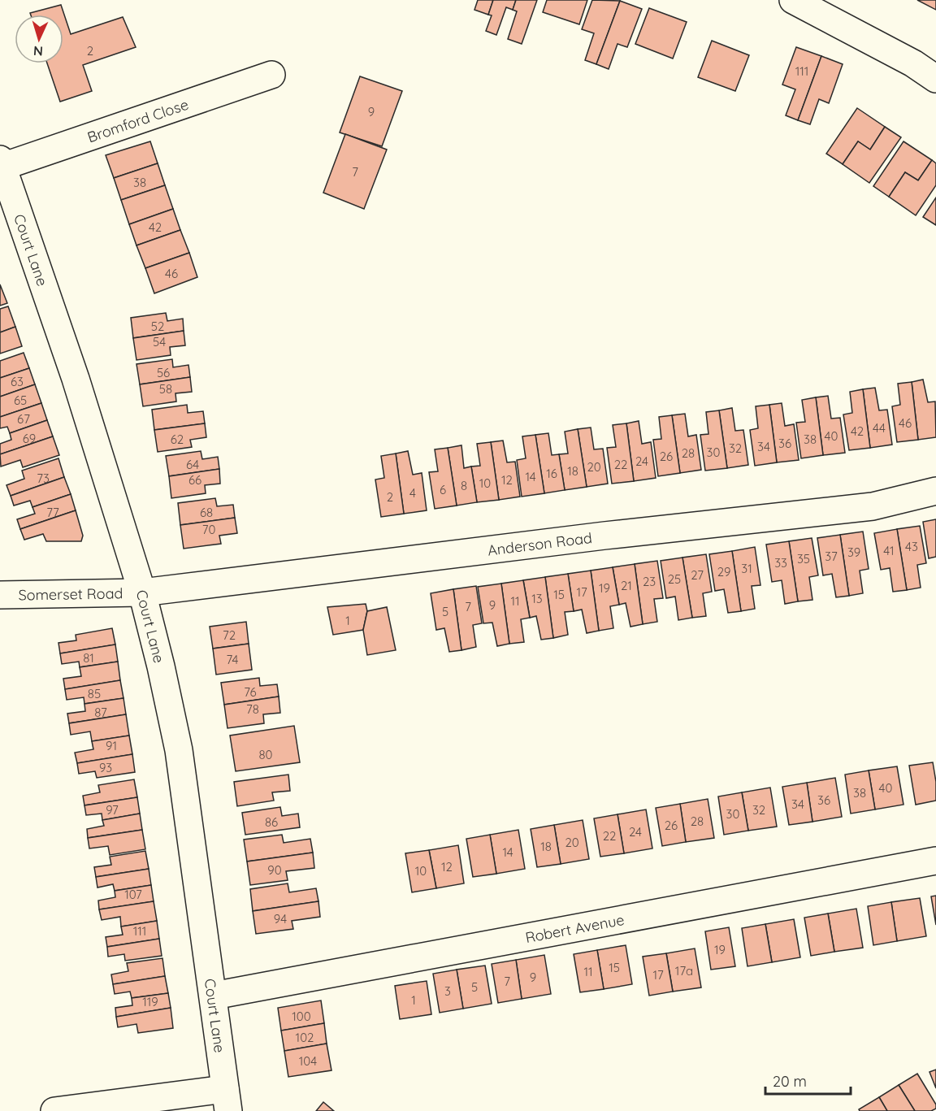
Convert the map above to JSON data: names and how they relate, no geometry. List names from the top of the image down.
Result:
{
  "streets": {
    "street": [
      "Bromford Close",
      "Court Lane",
      "Anderson Road",
      "Somerset Road",
      "Robert Avenue"
    ]
  },
  "crossings": [
    ["Bromford Close", "Court Lane"],
    ["Court Lane", "Anderson Road"],
    ["Court Lane", "Somerset Road"],
    ["Court Lane", "Robert Avenue"],
    ["Anderson Road", "Somerset Road"]
  ],
  "house_numbers": [
    "2",
    "111",
    "9",
    "7",
    "38",
    "42",
    "46",
    "52",
    "54",
    "56",
    "63",
    "58",
    "65",
    "67",
    "46",
    "44",
    "42",
    "40",
    "69",
    "62",
    "38",
    "36",
    "34",
    "32",
    "30",
    "28",
    "26",
    "24",
    "64",
    "22",
    "20",
    "18",
    "16",
    "14",
    "73",
    "66",
    "12",
    "10",
    "8",
    "6",
    "4",
    "2",
    "77",
    "68",
    "70",
    "43",
    "41",
    "39",
    "37",
    "35",
    "33",
    "31",
    "29",
    "27",
    "25",
    "23",
    "21",
    "19",
    "17",
    "15",
    "13",
    "11",
    "9",
    "7",
    "5",
    "1",
    "72",
    "81",
    "74",
    "76",
    "85",
    "78",
    "87",
    "91",
    "80",
    "93",
    "40",
    "38",
    "36",
    "34",
    "97",
    "32",
    "30",
    "28",
    "86",
    "26",
    "24",
    "22",
    "20",
    "18",
    "14",
    "12",
    "90",
    "10",
    "107",
    "94",
    "111",
    "19",
    "15",
    "17a",
    "11",
    "17",
    "9",
    "7",
    "5",
    "3",
    "1",
    "119",
    "100",
    "102",
    "104"
  ],
  "scale_bar": "20 m",
  "north": "bottom"
}
